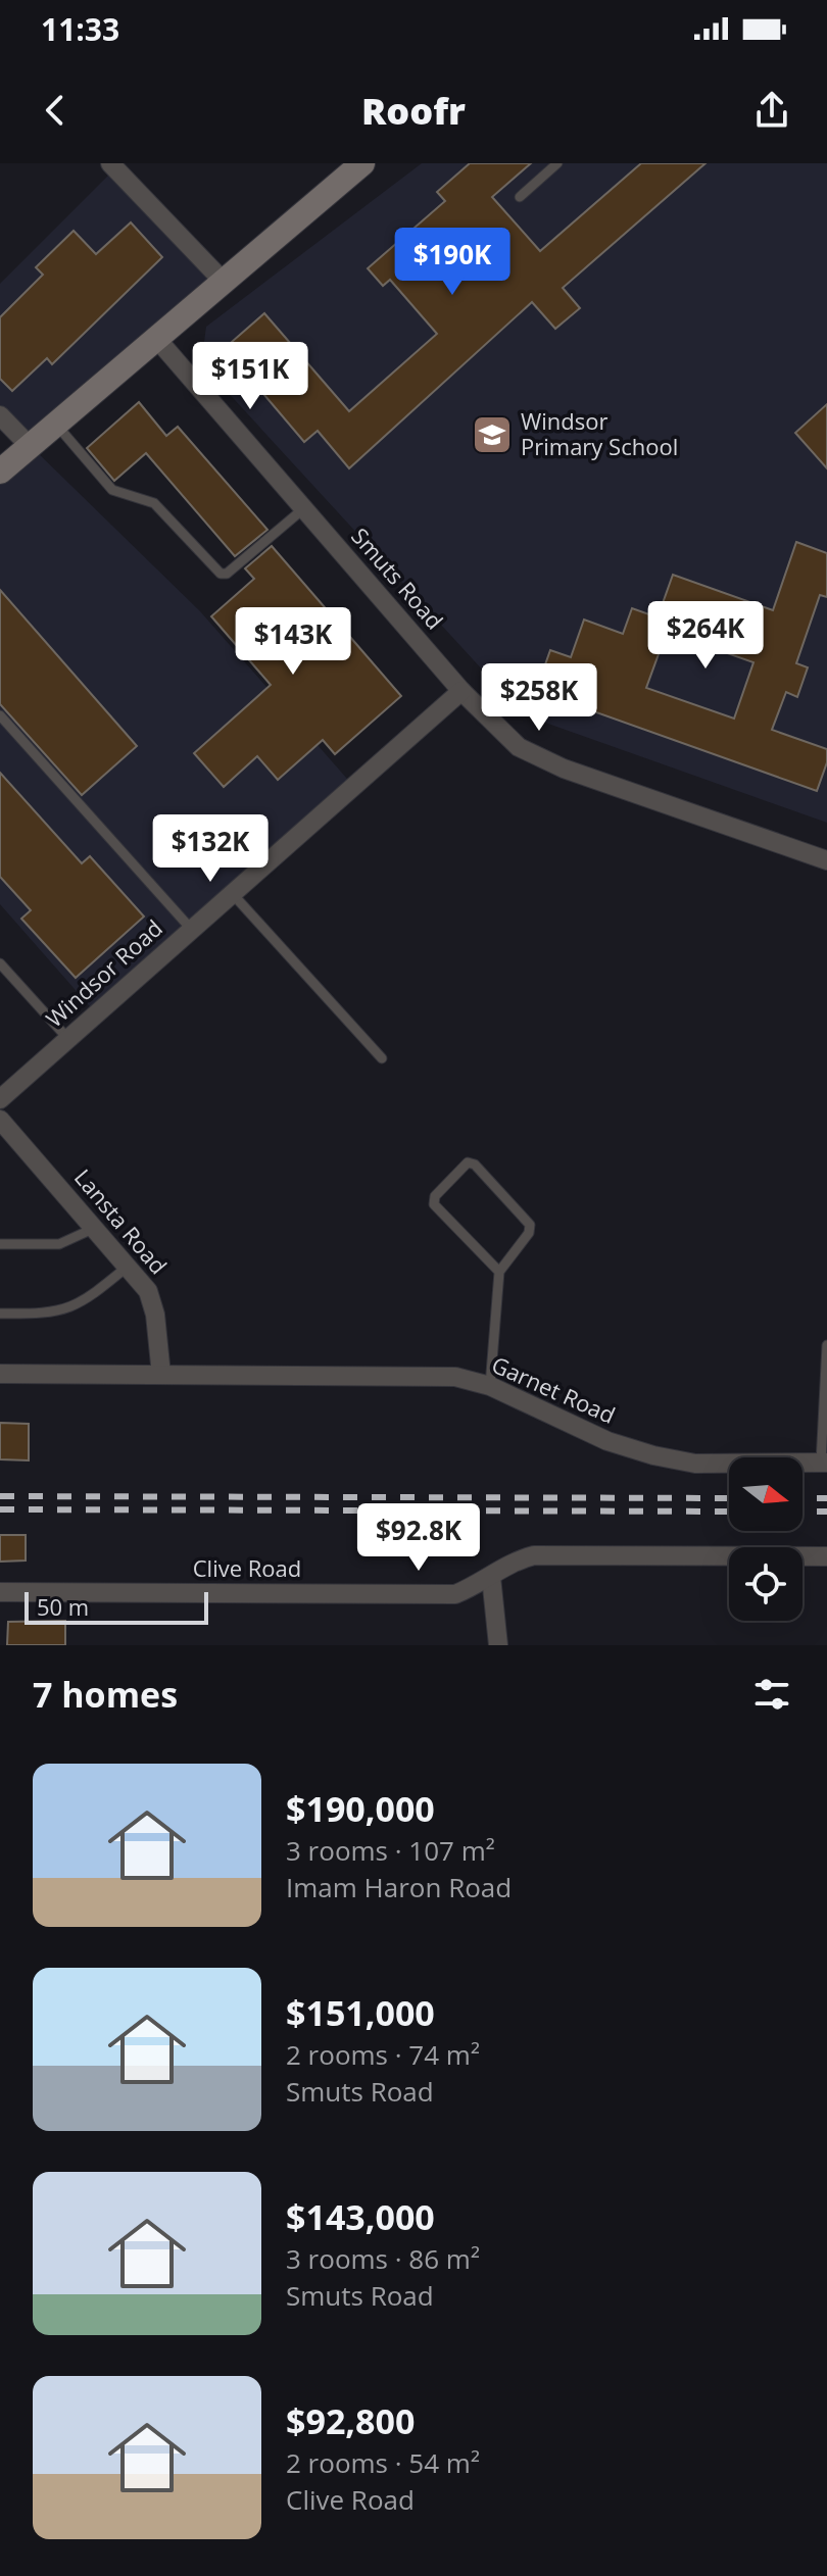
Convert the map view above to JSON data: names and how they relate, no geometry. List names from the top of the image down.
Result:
{
  "streets": {
    "street": [
      "Smuts Road",
      "Windsor Road",
      "Lansta Road",
      "Garnet Road",
      "Clive Road"
    ]
  },
  "crossings": [
    ["Smuts Road", "Windsor Road"],
    ["Lansta Road", "Garnet Road"]
  ],
  "places": {
    "school or university": ["Windsor Primary School"]
  },
  "scale_bar": "50 m",
  "north": "right",
  "page": {
    "status": "11:33",
    "header": "Roofr",
    "price": [
      "$190K",
      "$151K",
      "$264K",
      "$143K",
      "$258K",
      "$132K",
      "$92.8K"
    ],
    "scale": "50 m",
    "heading": "7 homes",
    "list": [
      {
        "name": "$190,000",
        "note": "3 rooms · 107 m² · Imam Haron Road"
      },
      {
        "name": "$151,000",
        "note": "2 rooms · 74 m² · Smuts Road"
      },
      {
        "name": "$143,000",
        "note": "3 rooms · 86 m² · Smuts Road"
      },
      {
        "name": "$92,800",
        "note": "2 rooms · 54 m² · Clive Road"
      }
    ]
  }
}
